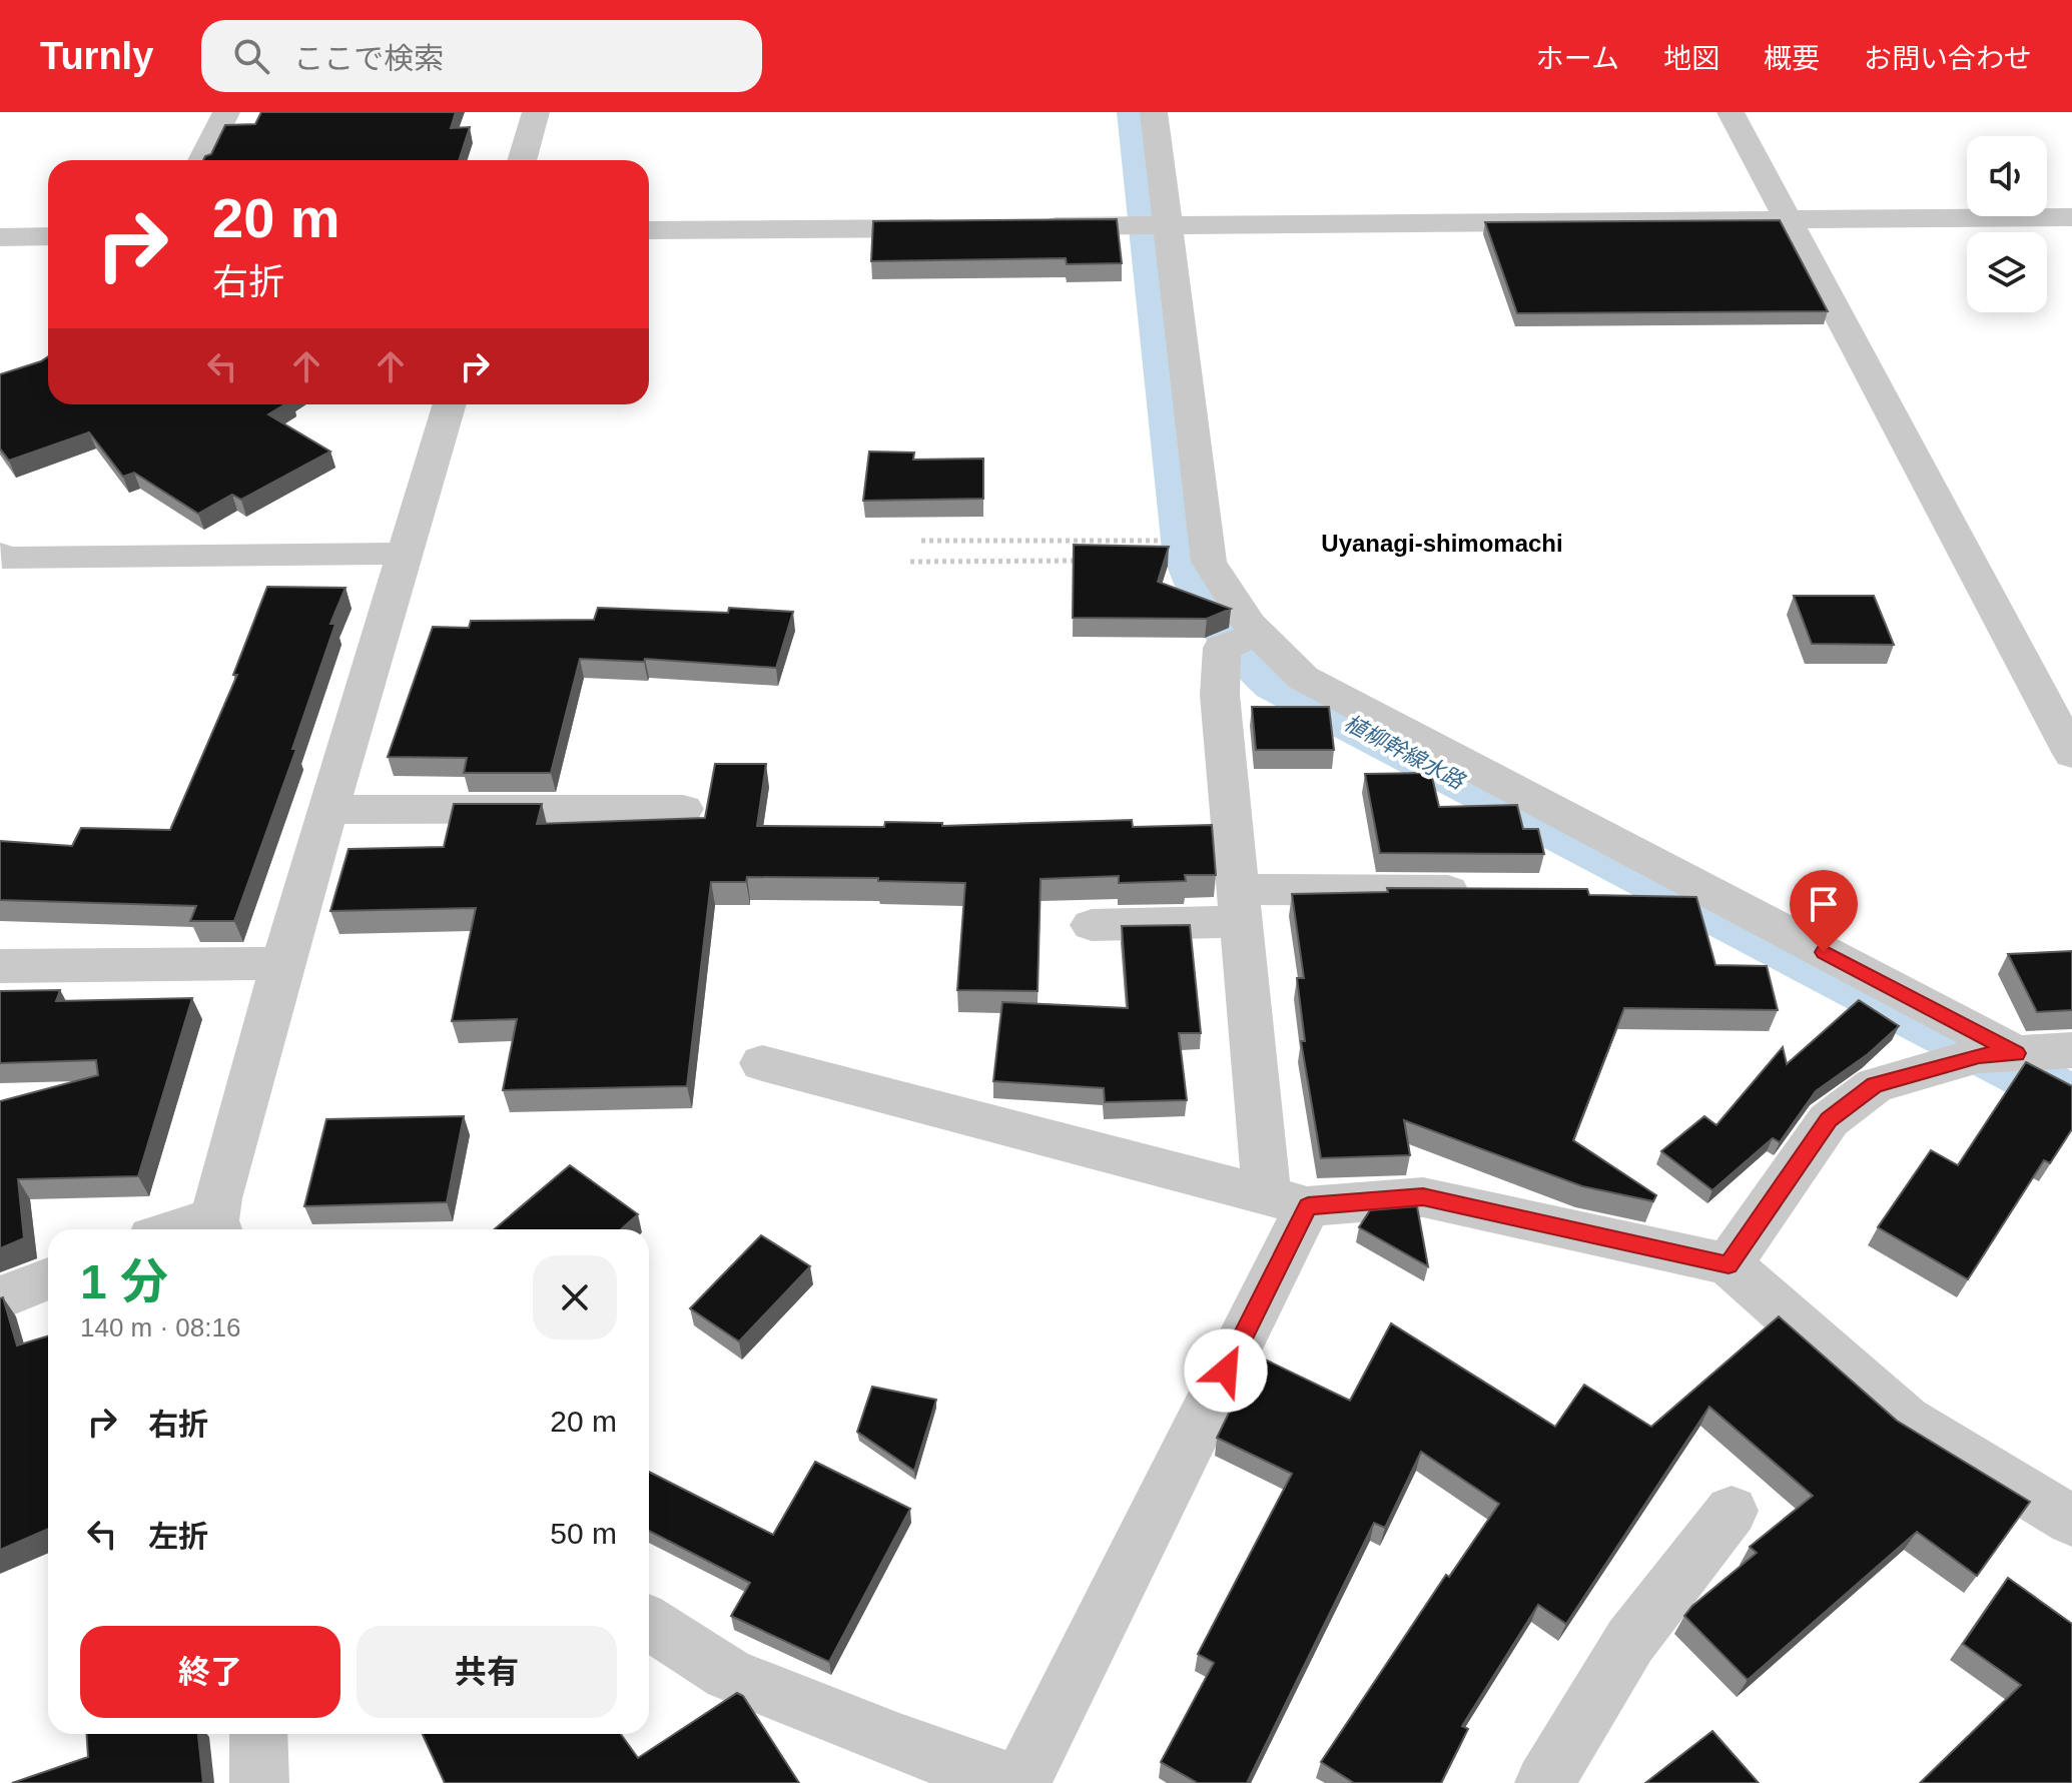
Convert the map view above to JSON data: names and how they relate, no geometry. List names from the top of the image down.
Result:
{
  "districts": ["Uyanagi-shimomachi"],
  "water": ["植柳幹線水路"],
  "page": {
    "header": "Turnly",
    "search": "ここで検索",
    "nav": [
      "ホーム",
      "地図",
      "概要",
      "お問い合わせ"
    ],
    "turn": ["20 m", "右折"],
    "heading": ["1 分", "140 m · 08:16"],
    "list": [
      {
        "name": "右折",
        "value": "20 m"
      },
      {
        "name": "左折",
        "value": "50 m"
      }
    ],
    "buttons": ["終了", "共有"]
  }
}
